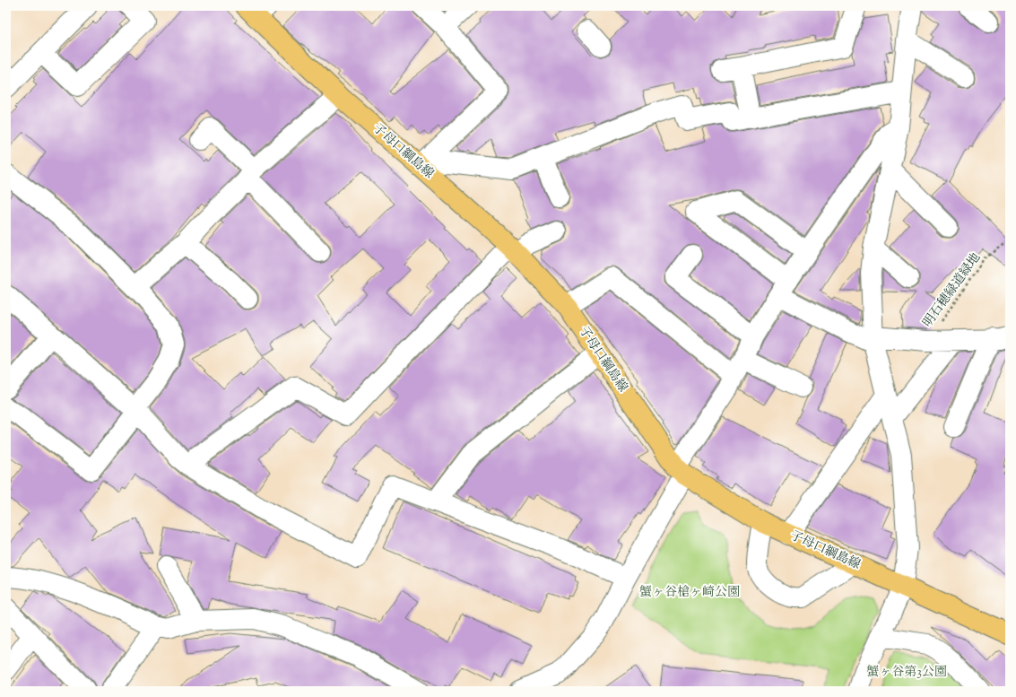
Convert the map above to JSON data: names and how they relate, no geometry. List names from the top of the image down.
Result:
{
  "streets": {
    "main road": ["子母口綱島線"],
    "path": ["明石穂緑道緑地"]
  },
  "parks": ["蟹ヶ谷槍ヶ崎公園", "蟹ヶ谷第3公園"]
}
